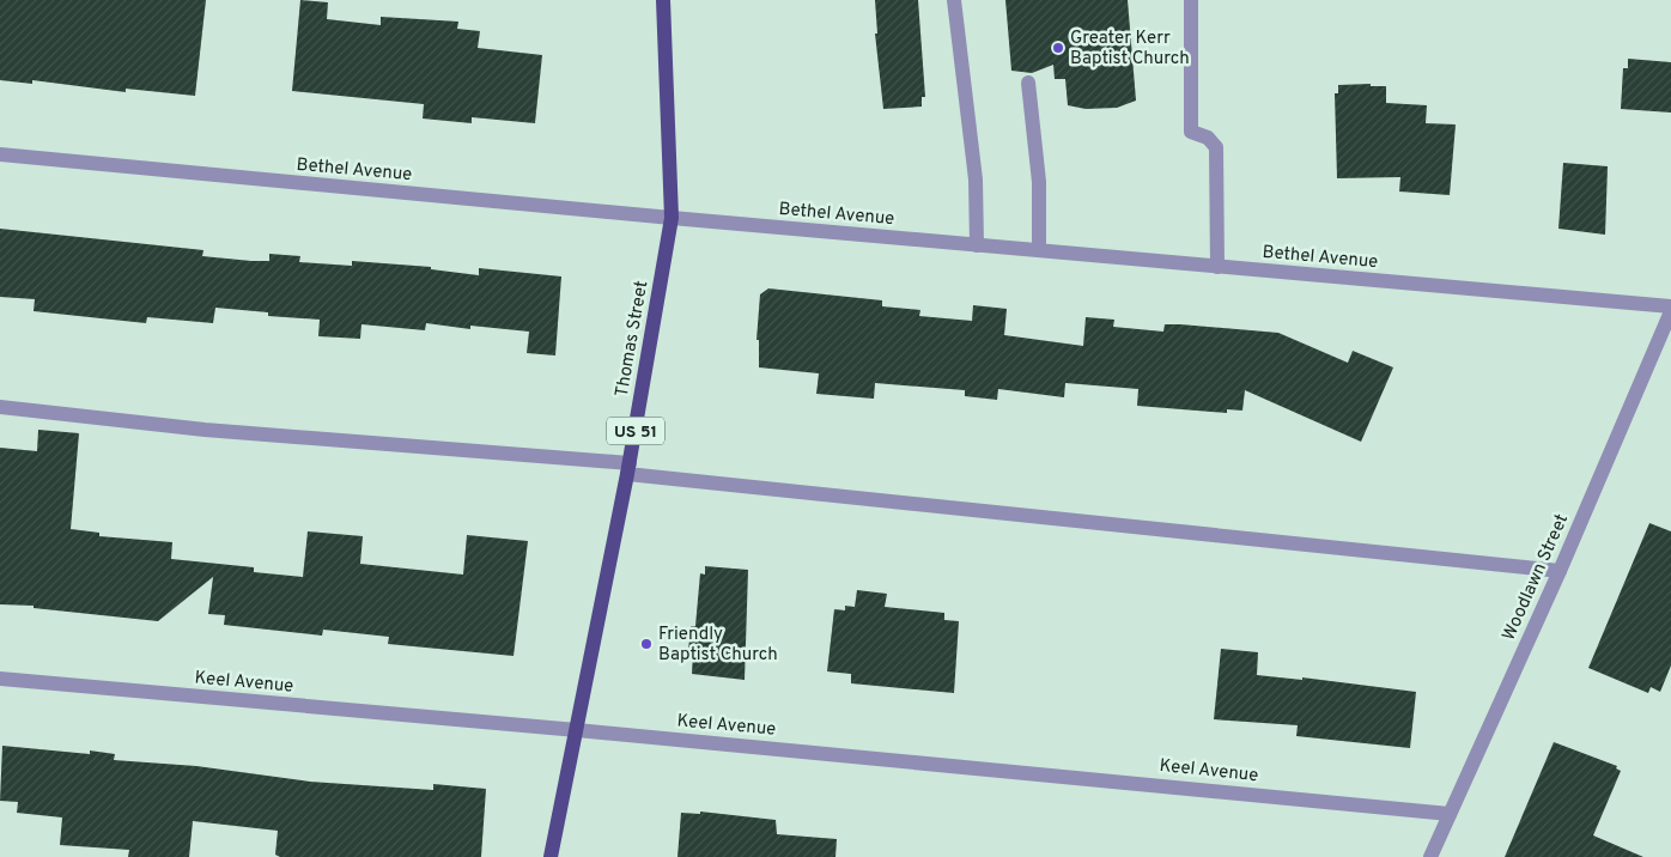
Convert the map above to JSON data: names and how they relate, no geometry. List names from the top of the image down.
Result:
{
  "streets": {
    "main road": ["Thomas Street", "US 51"],
    "street": ["Bethel Avenue", "Woodlawn Street", "Keel Avenue"]
  },
  "crossings": [
    ["Bethel Avenue", "Thomas Street"],
    ["Thomas Street", "Keel Avenue"],
    ["Woodlawn Street", "Keel Avenue"]
  ],
  "places": ["Greater Kerr Baptist Church", "Friendly Baptist Church"]
}
